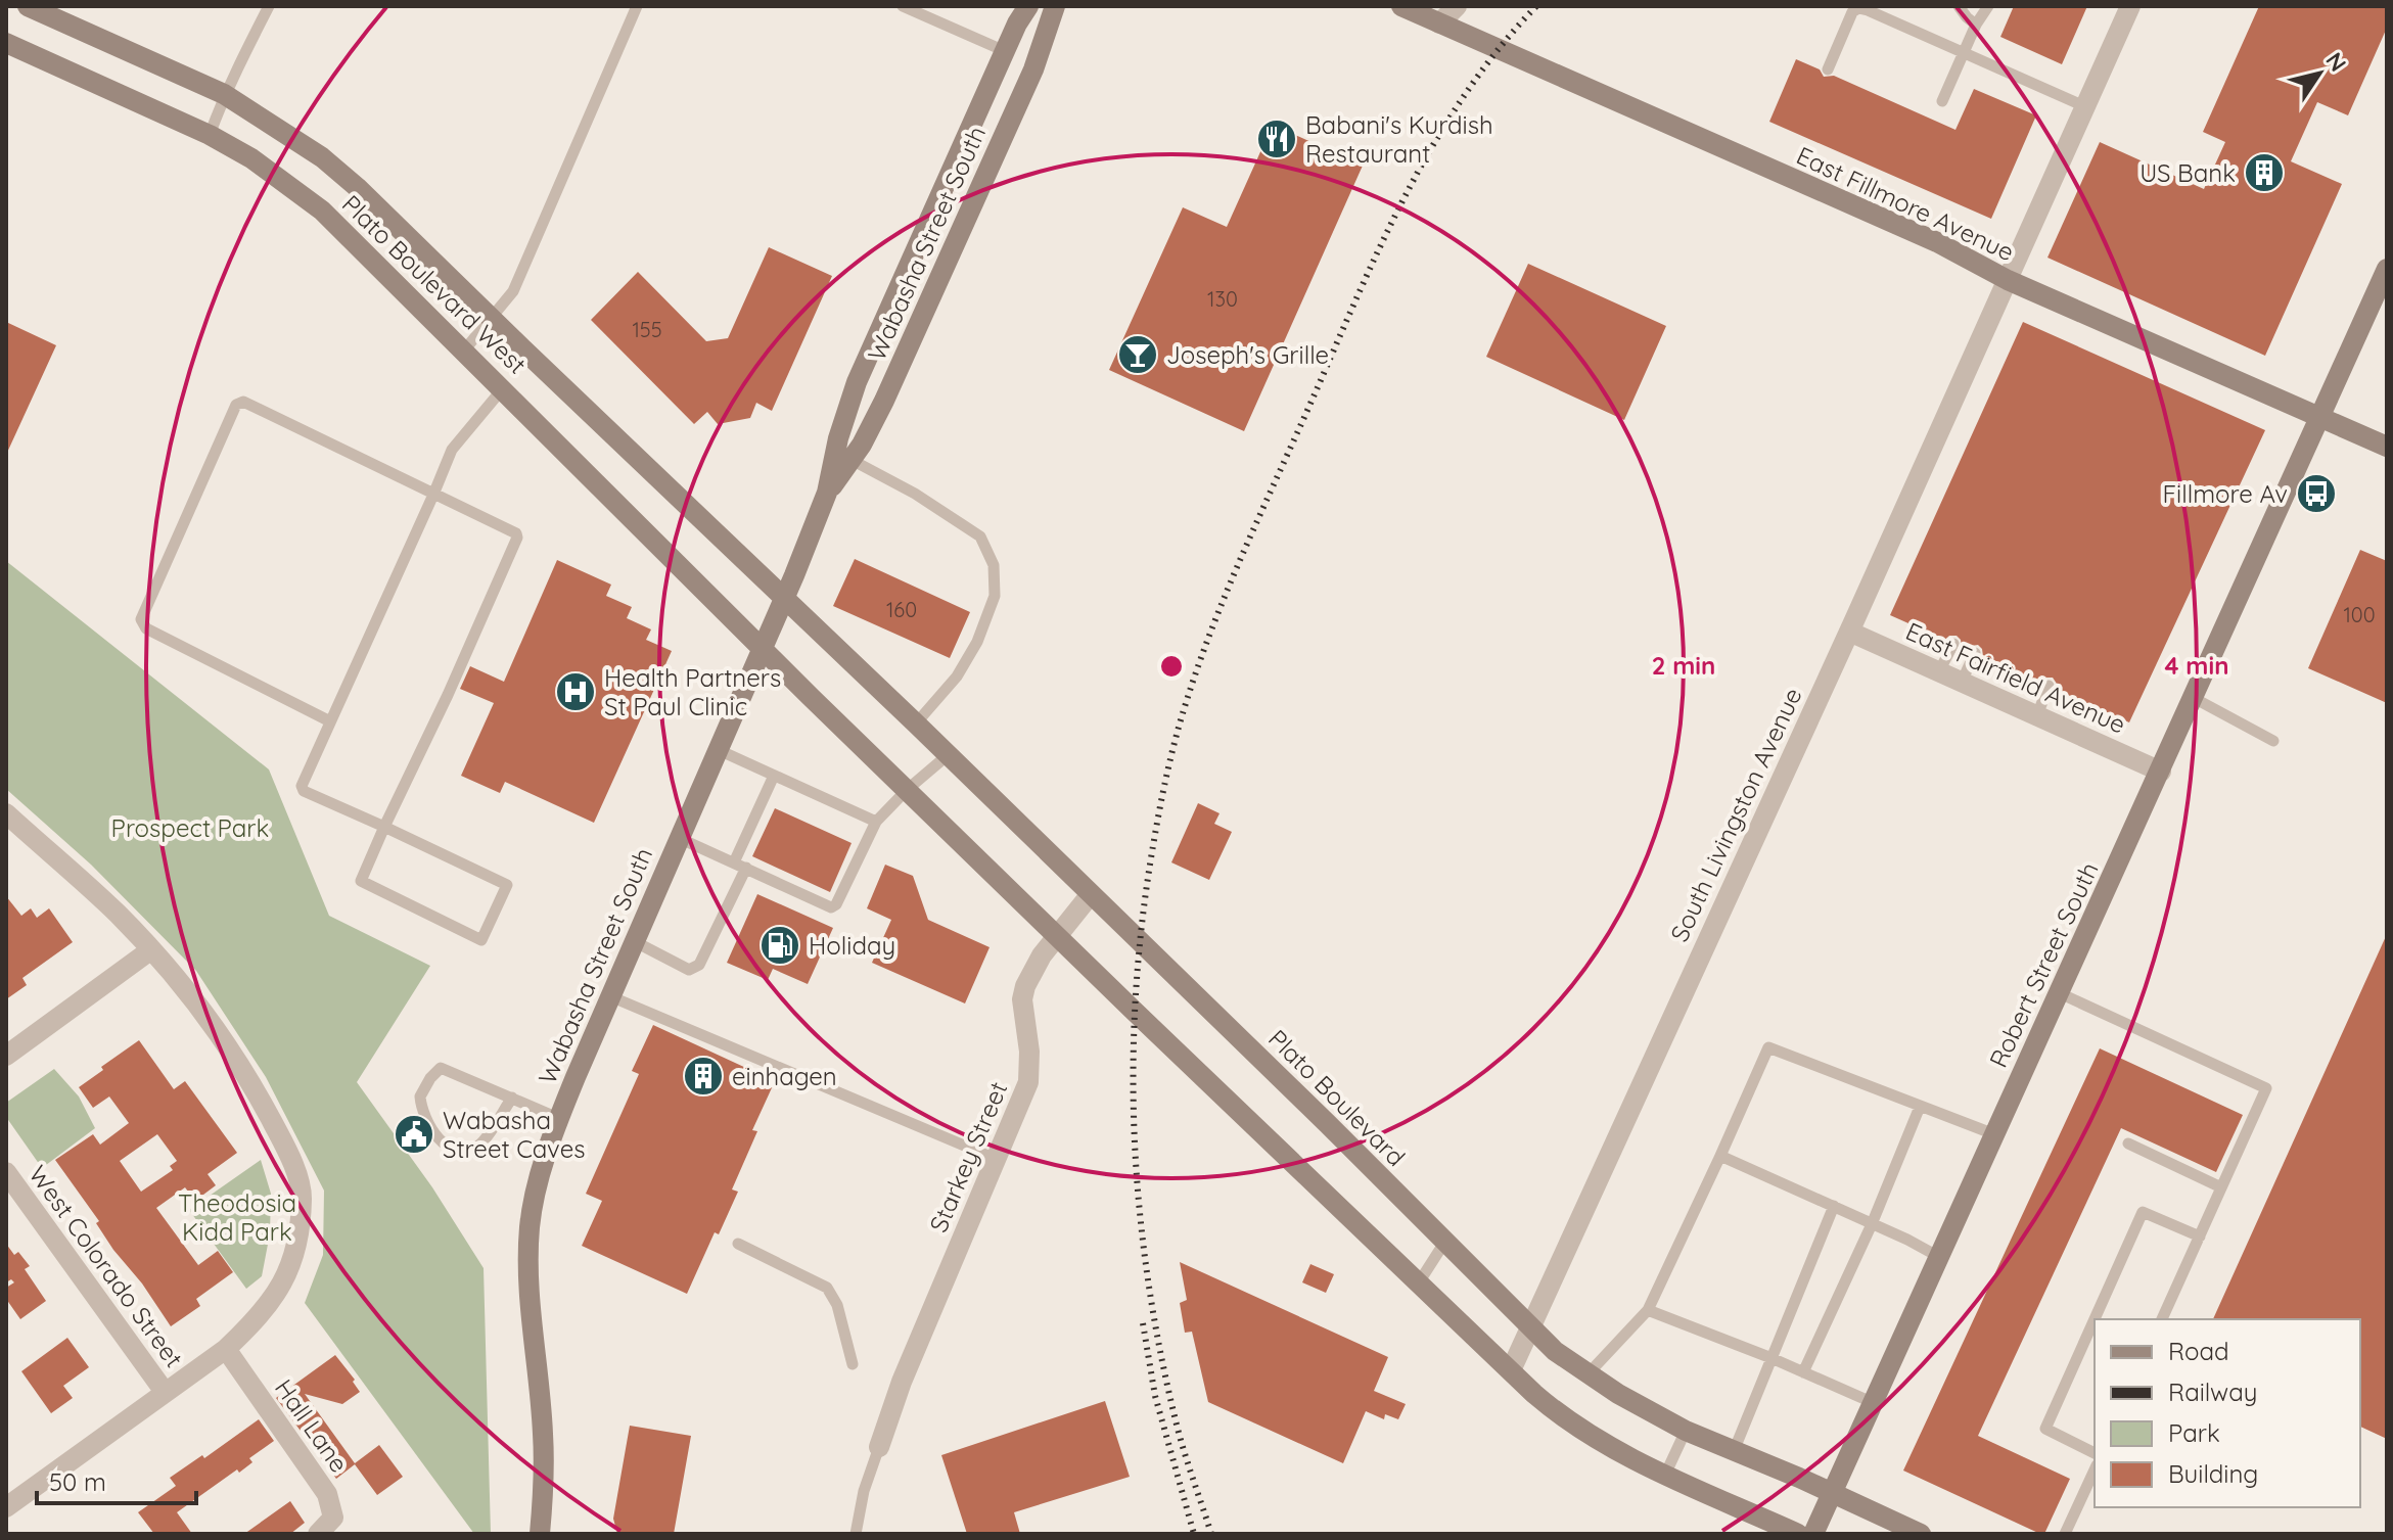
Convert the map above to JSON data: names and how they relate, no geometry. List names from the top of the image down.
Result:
{
  "streets": {
    "main road": [
      "East Fillmore Avenue",
      "Wabasha Street South",
      "Plato Boulevard West",
      "Robert Street South",
      "Plato Boulevard"
    ],
    "street": [
      "East Fairfield Avenue",
      "South Livingston Avenue",
      "Starkey Street",
      "West Colorado Street",
      "Hall Lane"
    ]
  },
  "crossings": [
    ["East Fillmore Avenue", "South Livingston Avenue"],
    ["East Fillmore Avenue", "Robert Street South"],
    ["Wabasha Street South", "Plato Boulevard West"],
    ["Wabasha Street South", "Plato Boulevard"],
    ["Plato Boulevard West", "Plato Boulevard"],
    ["East Fairfield Avenue", "South Livingston Avenue"],
    ["East Fairfield Avenue", "Robert Street South"],
    ["South Livingston Avenue", "Plato Boulevard"],
    ["Robert Street South", "Plato Boulevard"],
    ["Plato Boulevard", "Starkey Street"]
  ],
  "parks": ["Prospect Park", "Theodosia Kidd Park"],
  "places": {
    "restaurant": ["Babani's Kurdish Restaurant"],
    "building": ["US Bank", "einhagen"],
    "bar": ["Joseph's Grille"],
    "bus stop": ["Fillmore Av"],
    "hospital": ["Health Partners St Paul Clinic"],
    "fuel station": ["Holiday"],
    "public building": ["Wabasha Street Caves"]
  },
  "house_numbers": [
    "130",
    "155",
    "160",
    "100"
  ],
  "legend": [
    "Road",
    "Railway",
    "Park",
    "Building"
  ],
  "scale_bar": "50 m",
  "north": "top right",
  "rings": ["2 min", "4 min"]
}
